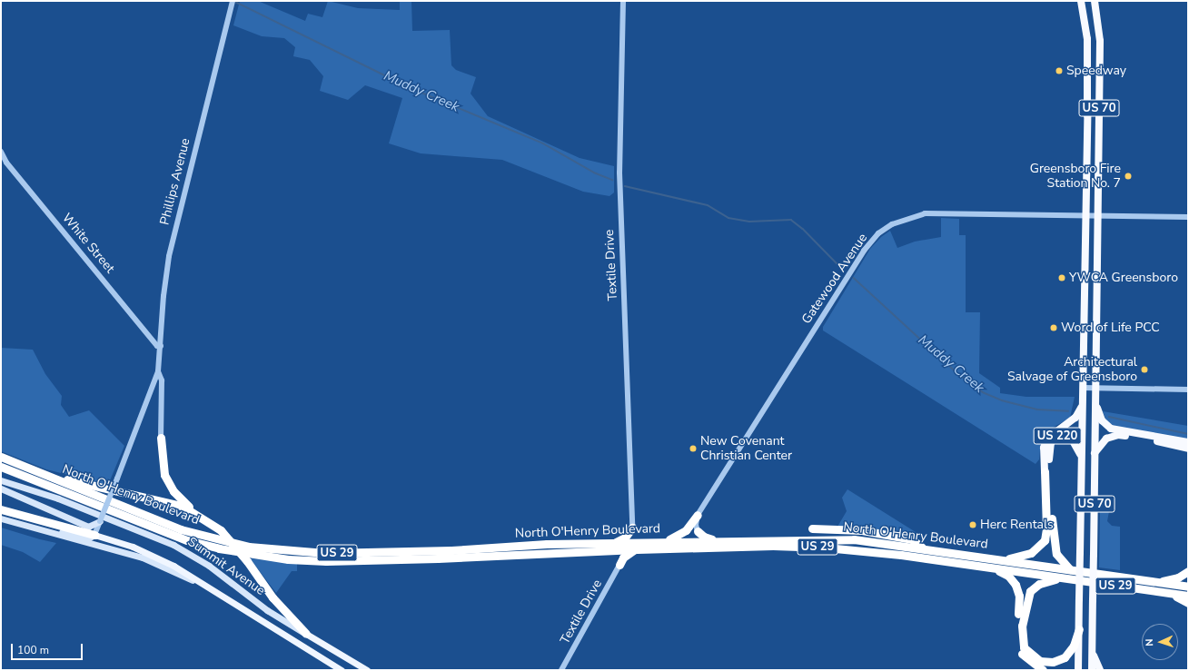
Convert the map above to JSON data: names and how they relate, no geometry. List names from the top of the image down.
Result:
{
  "streets": {
    "highway": [
      "US 70",
      "US 220",
      "North O'Henry Boulevard",
      "US 29"
    ],
    "main road": ["Summit Avenue"],
    "street": [
      "Phillips Avenue",
      "White Street",
      "Textile Drive",
      "Gatewood Avenue"
    ]
  },
  "crossings": [
    ["US 70", "Gatewood Avenue"],
    ["US 70", "US 220"],
    ["Phillips Avenue", "White Street"],
    ["Phillips Avenue", "Summit Avenue"],
    ["US 220", "North O'Henry Boulevard"]
  ],
  "water": ["Muddy Creek"],
  "places": [
    "Speedway",
    "Greensboro Fire Station No. 7",
    "YWCA Greensboro",
    "Word of Life PCC",
    "Architectural Salvage of Greensboro",
    "New Covenant Christian Center",
    "Herc Rentals"
  ],
  "scale_bar": "100 m",
  "north": "left"
}
